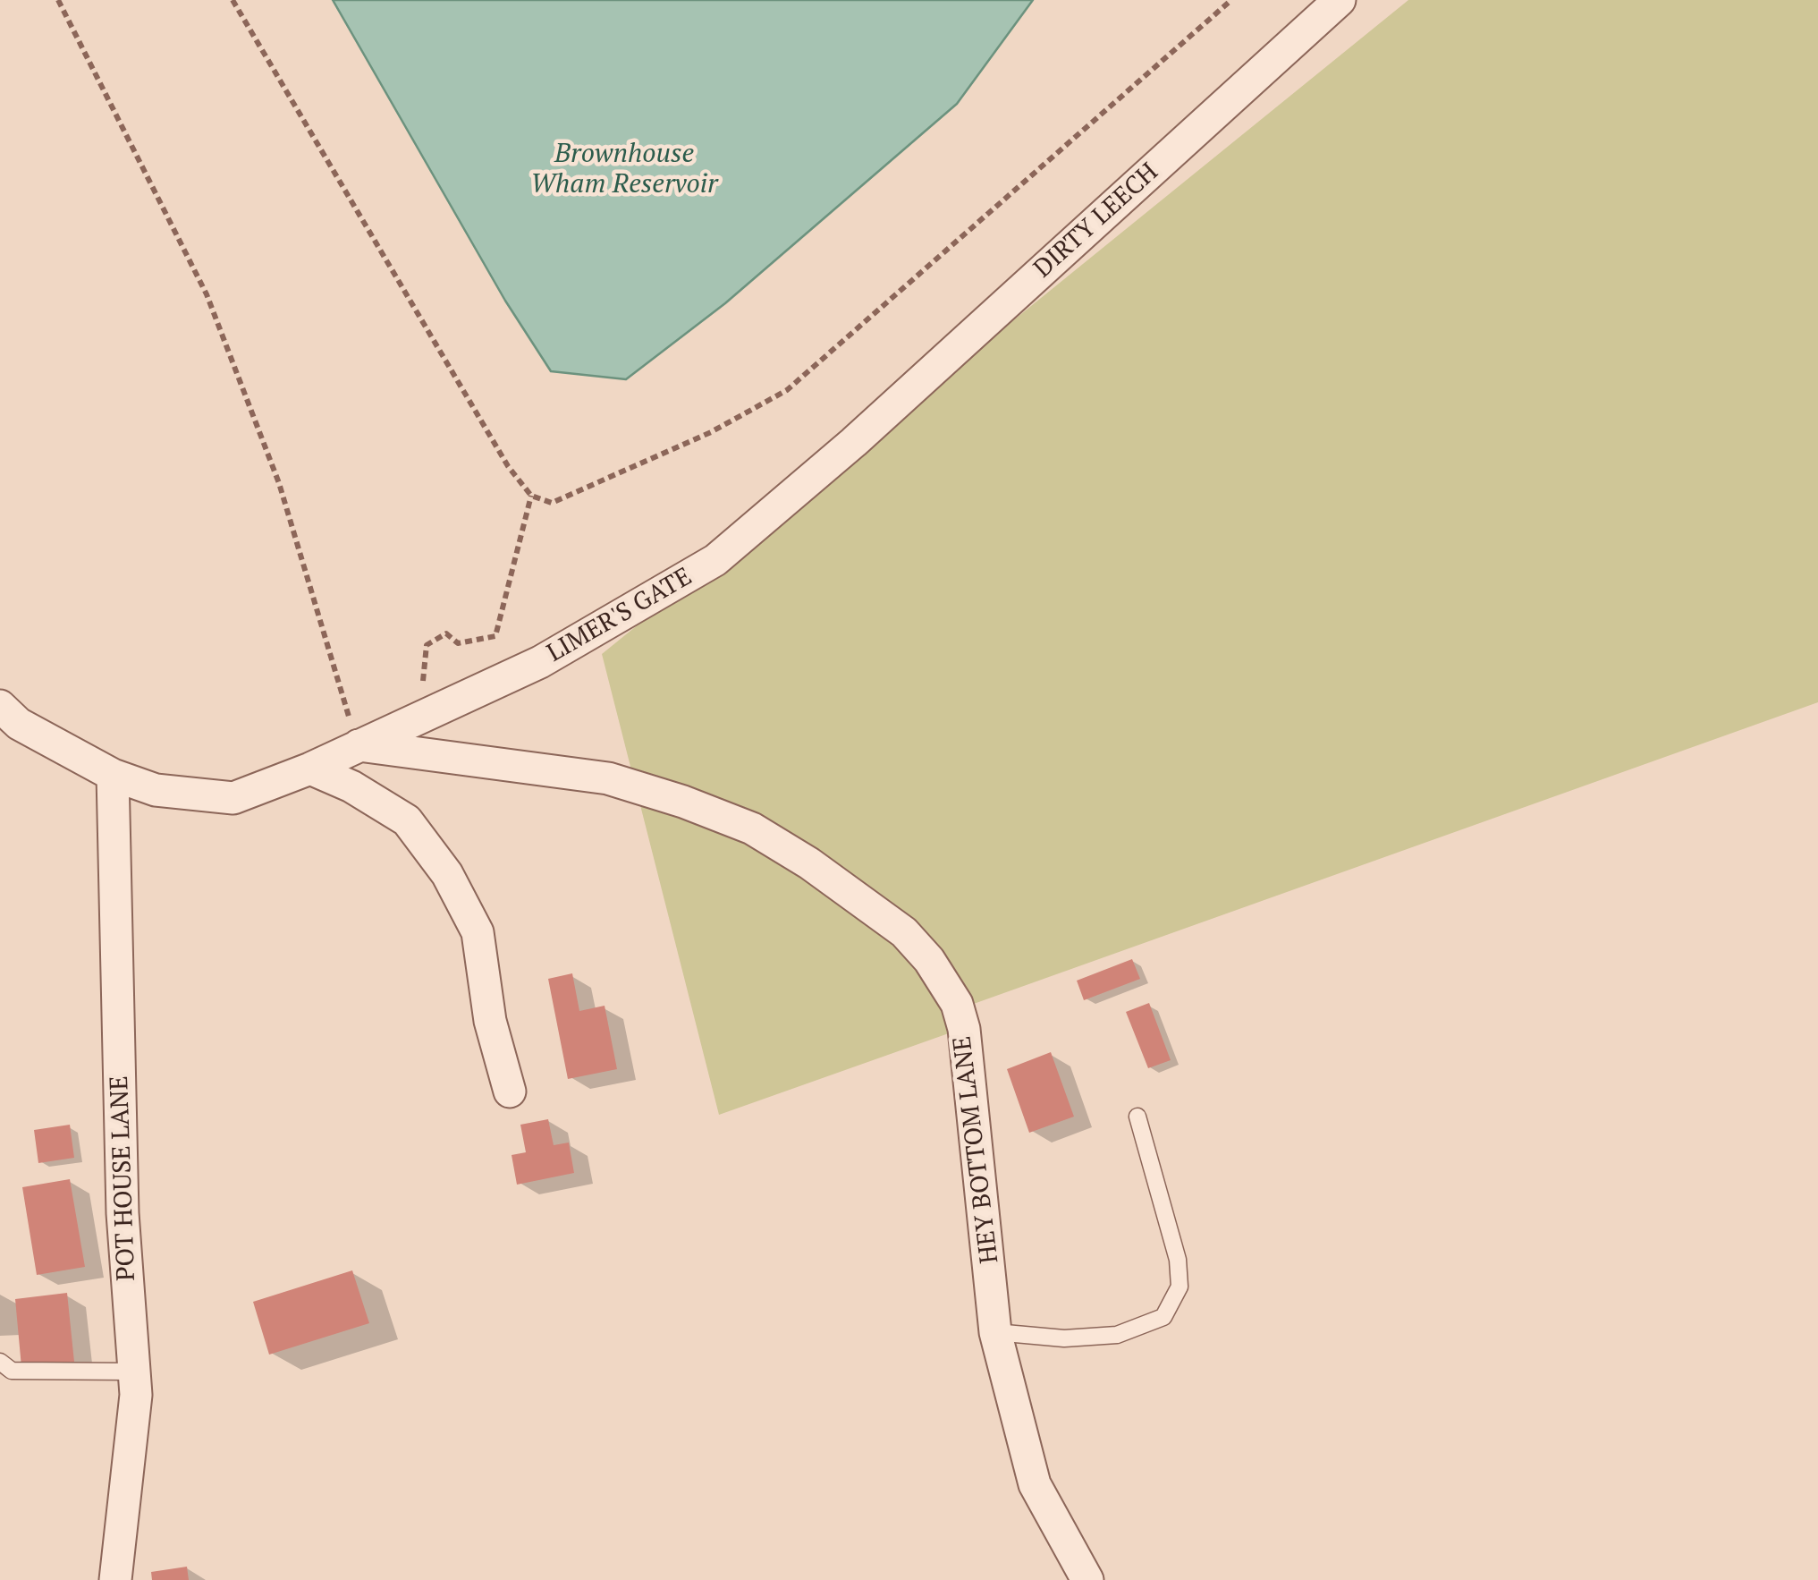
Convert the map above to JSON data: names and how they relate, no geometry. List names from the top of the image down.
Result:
{
  "streets": {
    "street": [
      "DIRTY LEECH",
      "LIMER'S GATE",
      "HEY BOTTOM LANE",
      "POT HOUSE LANE"
    ]
  },
  "crossings": [
    ["DIRTY LEECH", "LIMER'S GATE"],
    ["LIMER'S GATE", "HEY BOTTOM LANE"],
    ["LIMER'S GATE", "POT HOUSE LANE"]
  ],
  "water": ["Brownhouse Wham Reservoir"]
}
